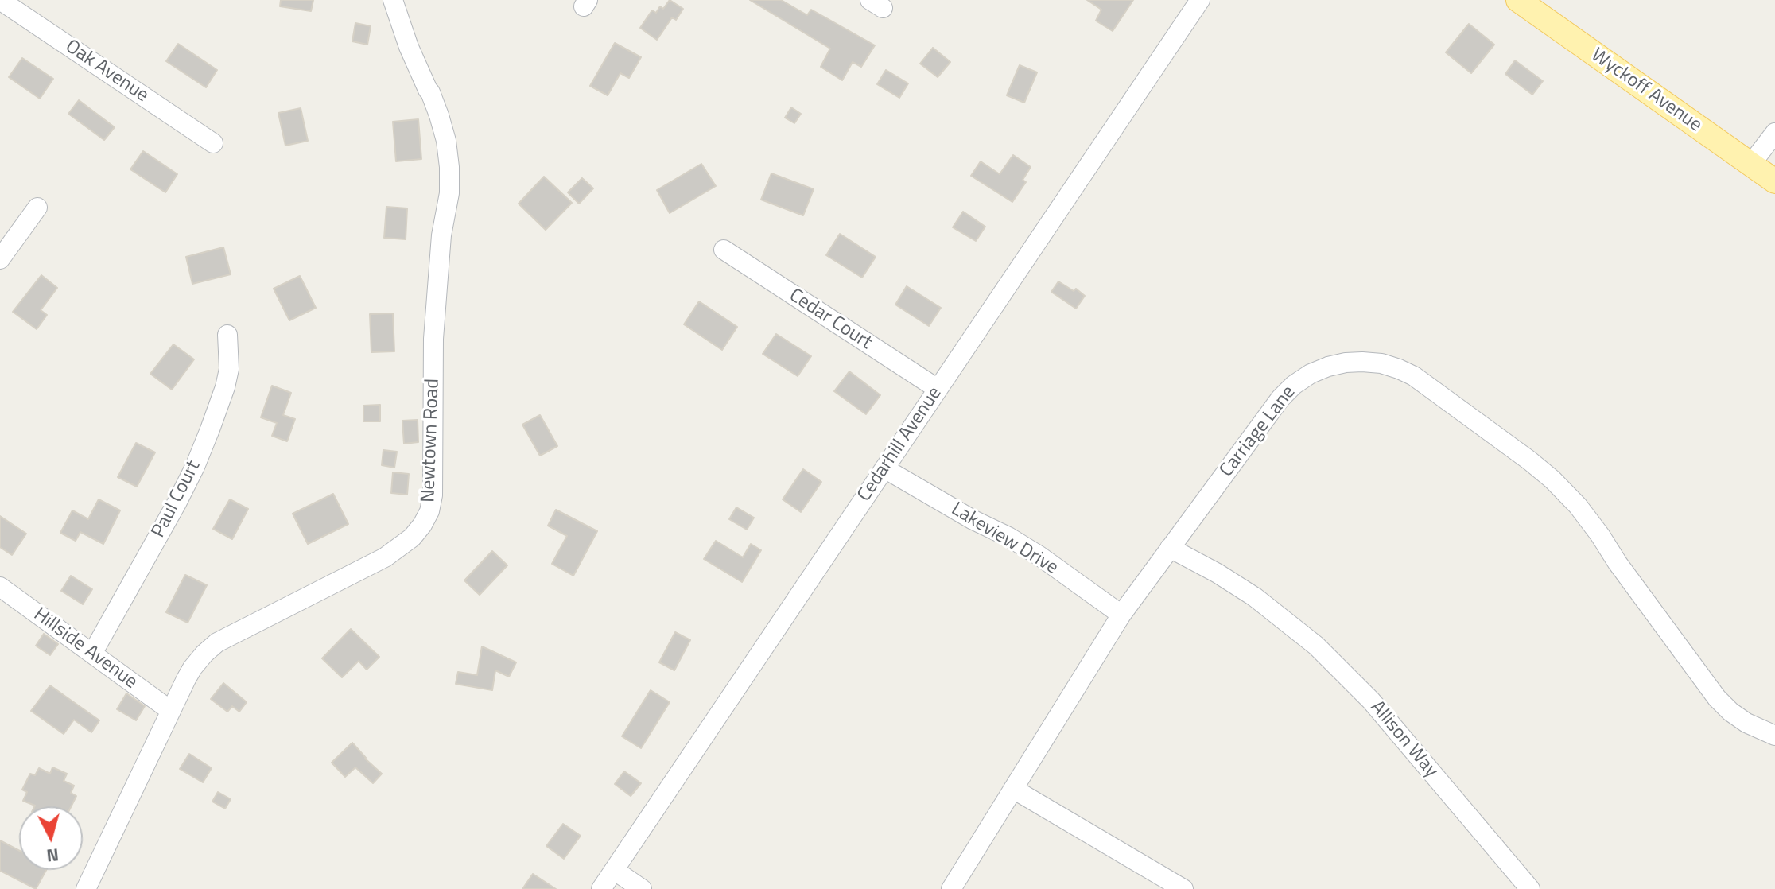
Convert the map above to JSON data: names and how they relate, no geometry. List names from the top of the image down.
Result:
{
  "streets": {
    "main road": ["Wyckoff Avenue"],
    "street": [
      "Oak Avenue",
      "Cedar Court",
      "Carriage Lane",
      "Newtown Road",
      "Cedarhill Avenue",
      "Paul Court",
      "Lakeview Drive",
      "Hillside Avenue",
      "Allison Way"
    ]
  },
  "crossings": [
    ["Cedar Court", "Cedarhill Avenue"],
    ["Carriage Lane", "Lakeview Drive"],
    ["Carriage Lane", "Allison Way"],
    ["Newtown Road", "Hillside Avenue"],
    ["Cedarhill Avenue", "Lakeview Drive"],
    ["Paul Court", "Hillside Avenue"]
  ],
  "north": "bottom"
}
